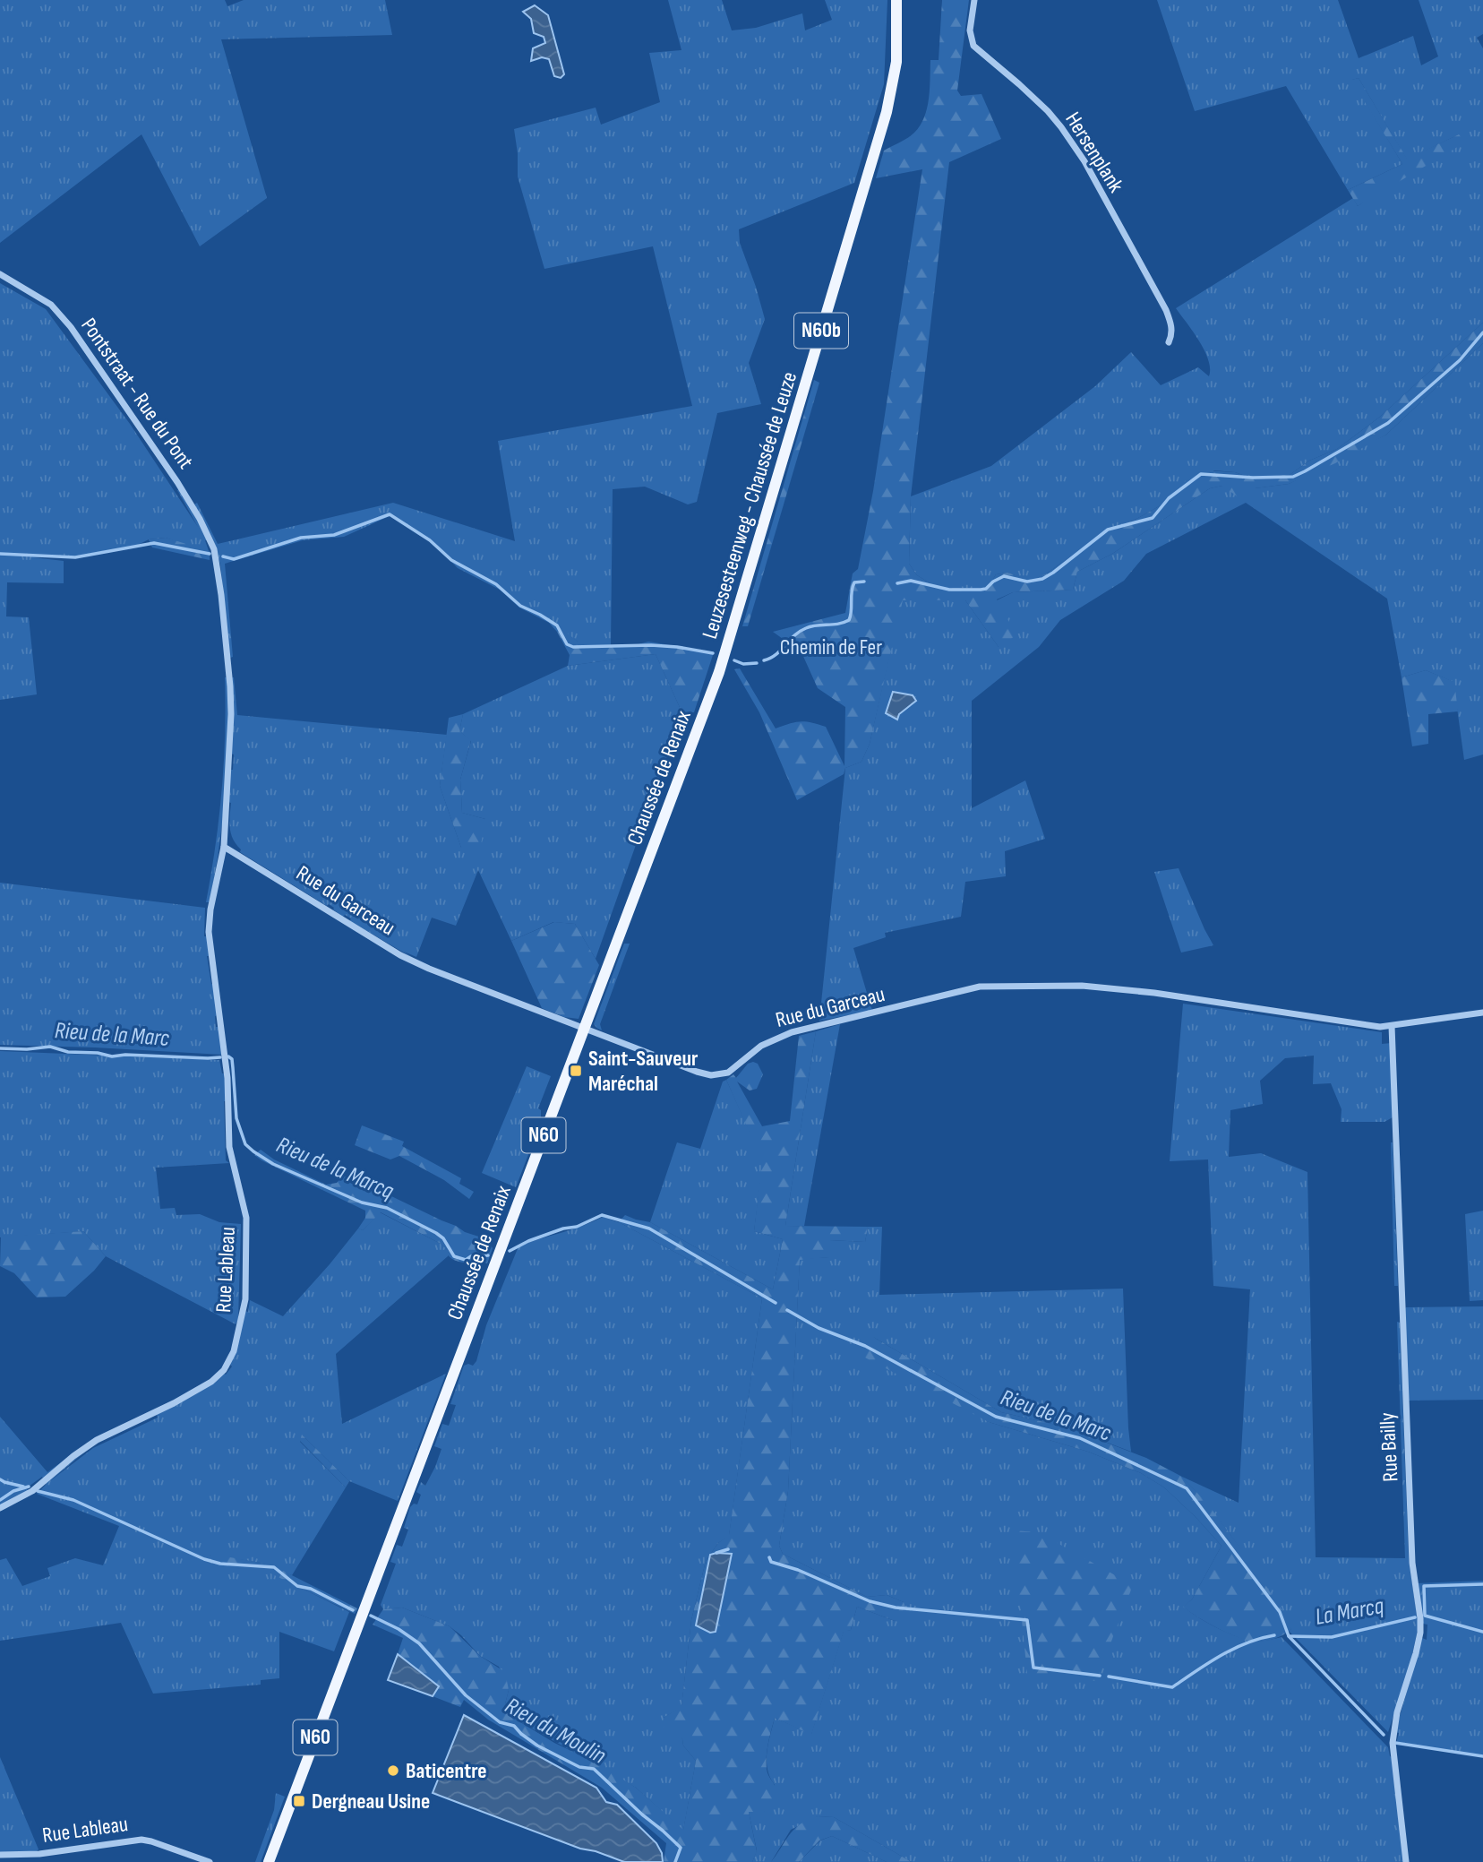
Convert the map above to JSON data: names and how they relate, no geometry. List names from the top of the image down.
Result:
{
  "streets": {
    "main road": [
      "N60b",
      "Leuzesesteenweg - Chaussée de Leuze",
      "Chaussée de Renaix",
      "N60"
    ],
    "street": [
      "Hersenplank",
      "Pontstraat - Rue du Pont",
      "Rue du Garceau",
      "Rue Lableau",
      "Rue Bailly"
    ]
  },
  "crossings": [
    ["Pontstraat - Rue du Pont", "Rue du Garceau"],
    ["Pontstraat - Rue du Pont", "Rue Lableau"],
    ["Leuzesesteenweg - Chaussée de Leuze", "Chaussée de Renaix"],
    ["Chaussée de Renaix", "Rue du Garceau"],
    ["Rue du Garceau", "Rue Lableau"],
    ["Rue du Garceau", "Rue Bailly"]
  ],
  "water": [
    "Rieu de la Marc",
    "Rieu de la Marcq",
    "La Marcq",
    "Rieu du Moulin"
  ],
  "parks": ["Chemin de Fer"],
  "places": {
    "transit": ["Saint-Sauveur Maréchal", "Dergneau Usine"],
    "other": ["Baticentre"]
  }
}
